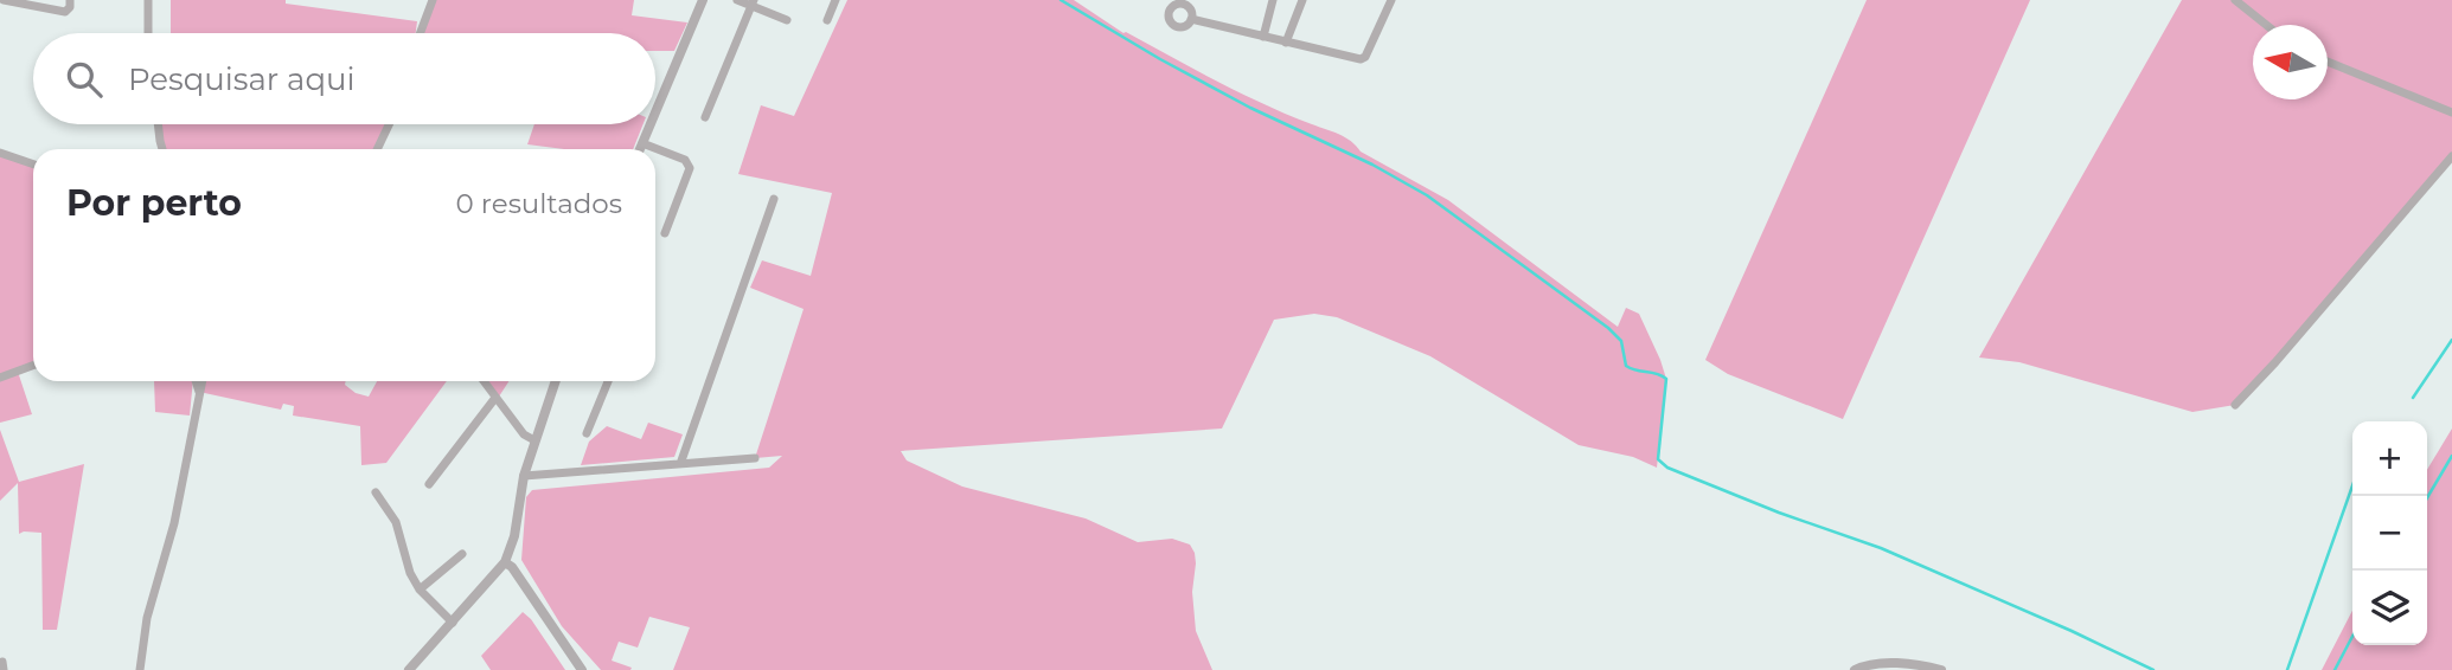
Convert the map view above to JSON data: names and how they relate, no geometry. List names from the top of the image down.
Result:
{
  "north": "left",
  "page": {
    "search": "Pesquisar aqui",
    "heading": ["Por perto", "0 resultados"],
    "map_buttons": ["+", "−"]
  }
}
